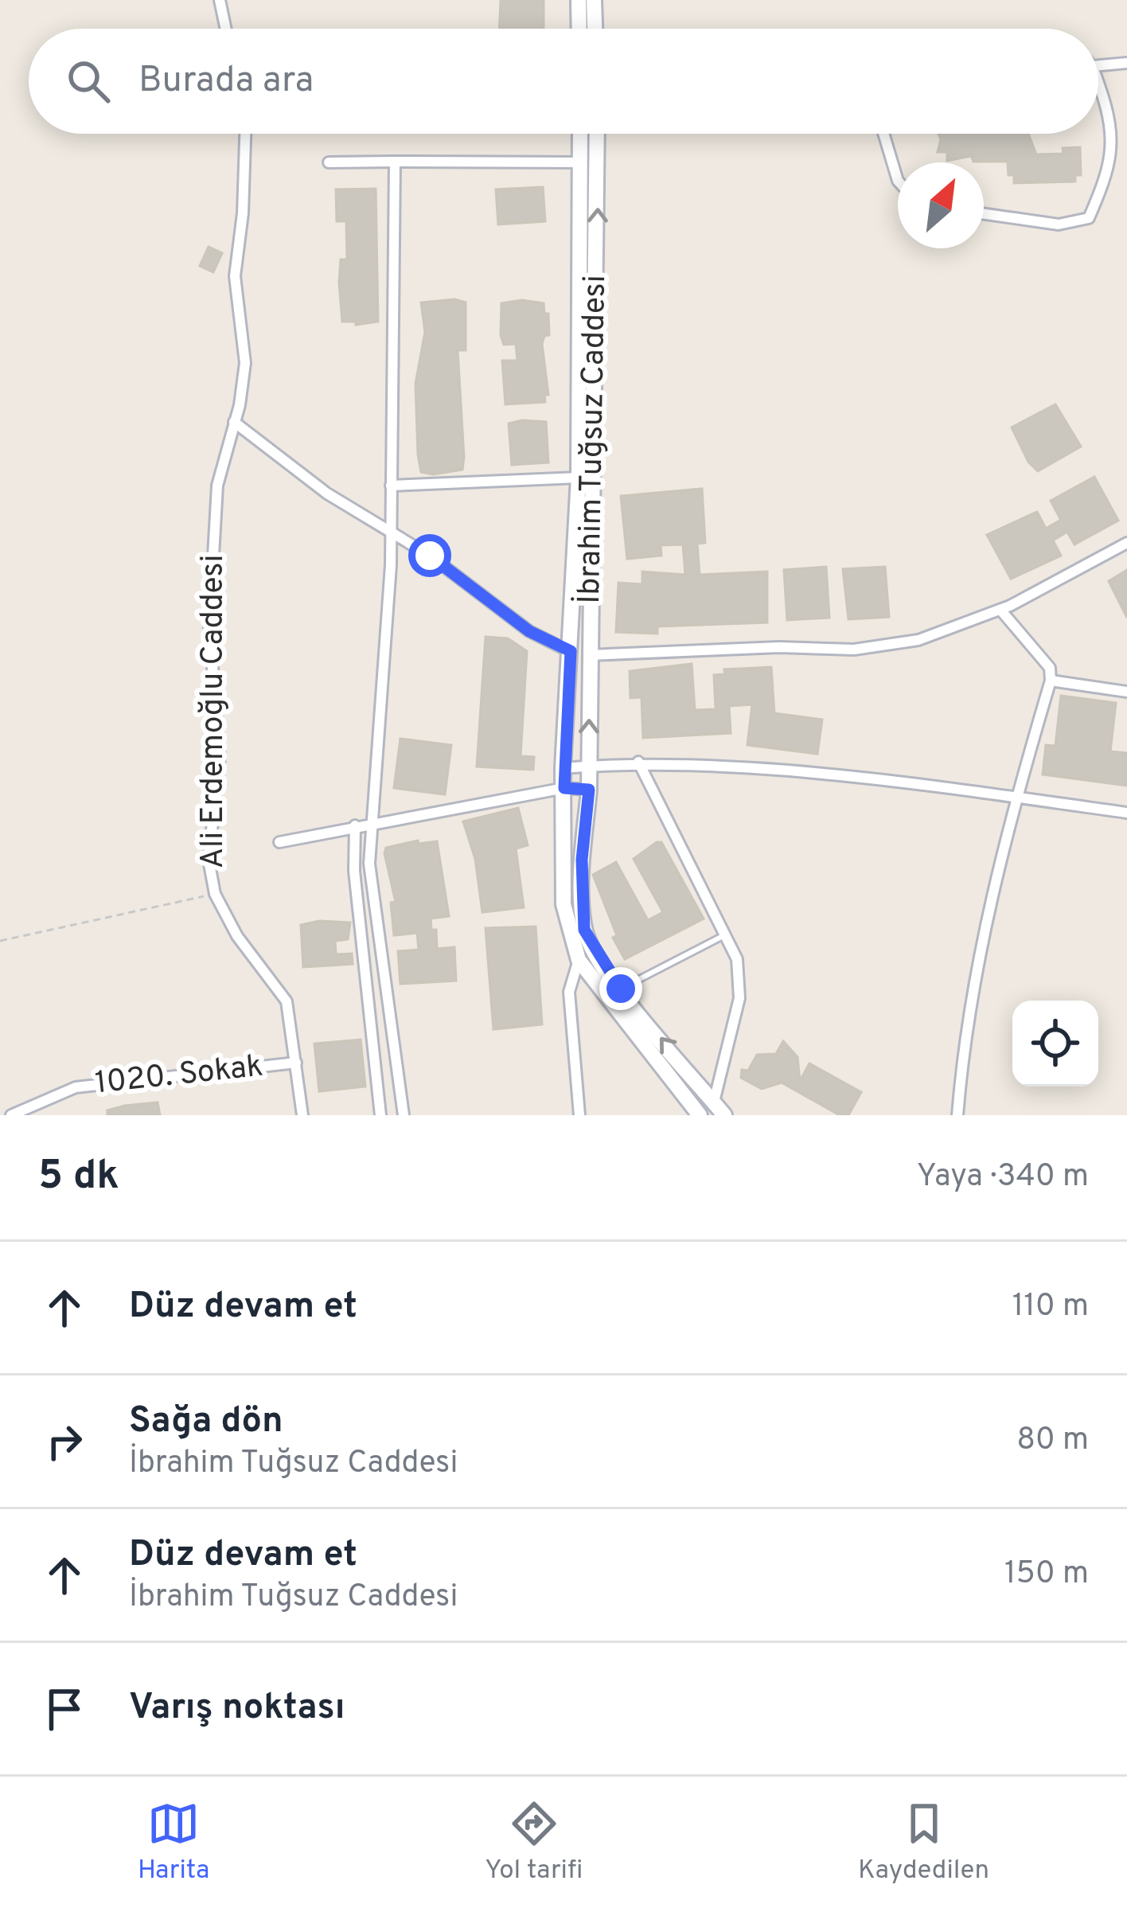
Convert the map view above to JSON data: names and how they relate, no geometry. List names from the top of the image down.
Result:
{
  "streets": {
    "street": ["İbrahim Tuğsuz Caddesi", "Ali Erdemoğlu Caddesi", "1020. Sokak"]
  },
  "crossings": [
    ["Ali Erdemoğlu Caddesi", "1020. Sokak"]
  ],
  "north": "top right",
  "page": {
    "search": "Burada ara",
    "heading": ["5 dk", "Yaya · 340 m"],
    "list": [
      ["Düz devam et", "110 m"],
      ["Sağa dön", "İbrahim Tuğsuz Caddesi", "80 m"],
      ["Düz devam et", "İbrahim Tuğsuz Caddesi", "150 m"],
      "Varış noktası"
    ],
    "nav": ["Harita", "Yol tarifi", "Kaydedilen"]
  }
}
